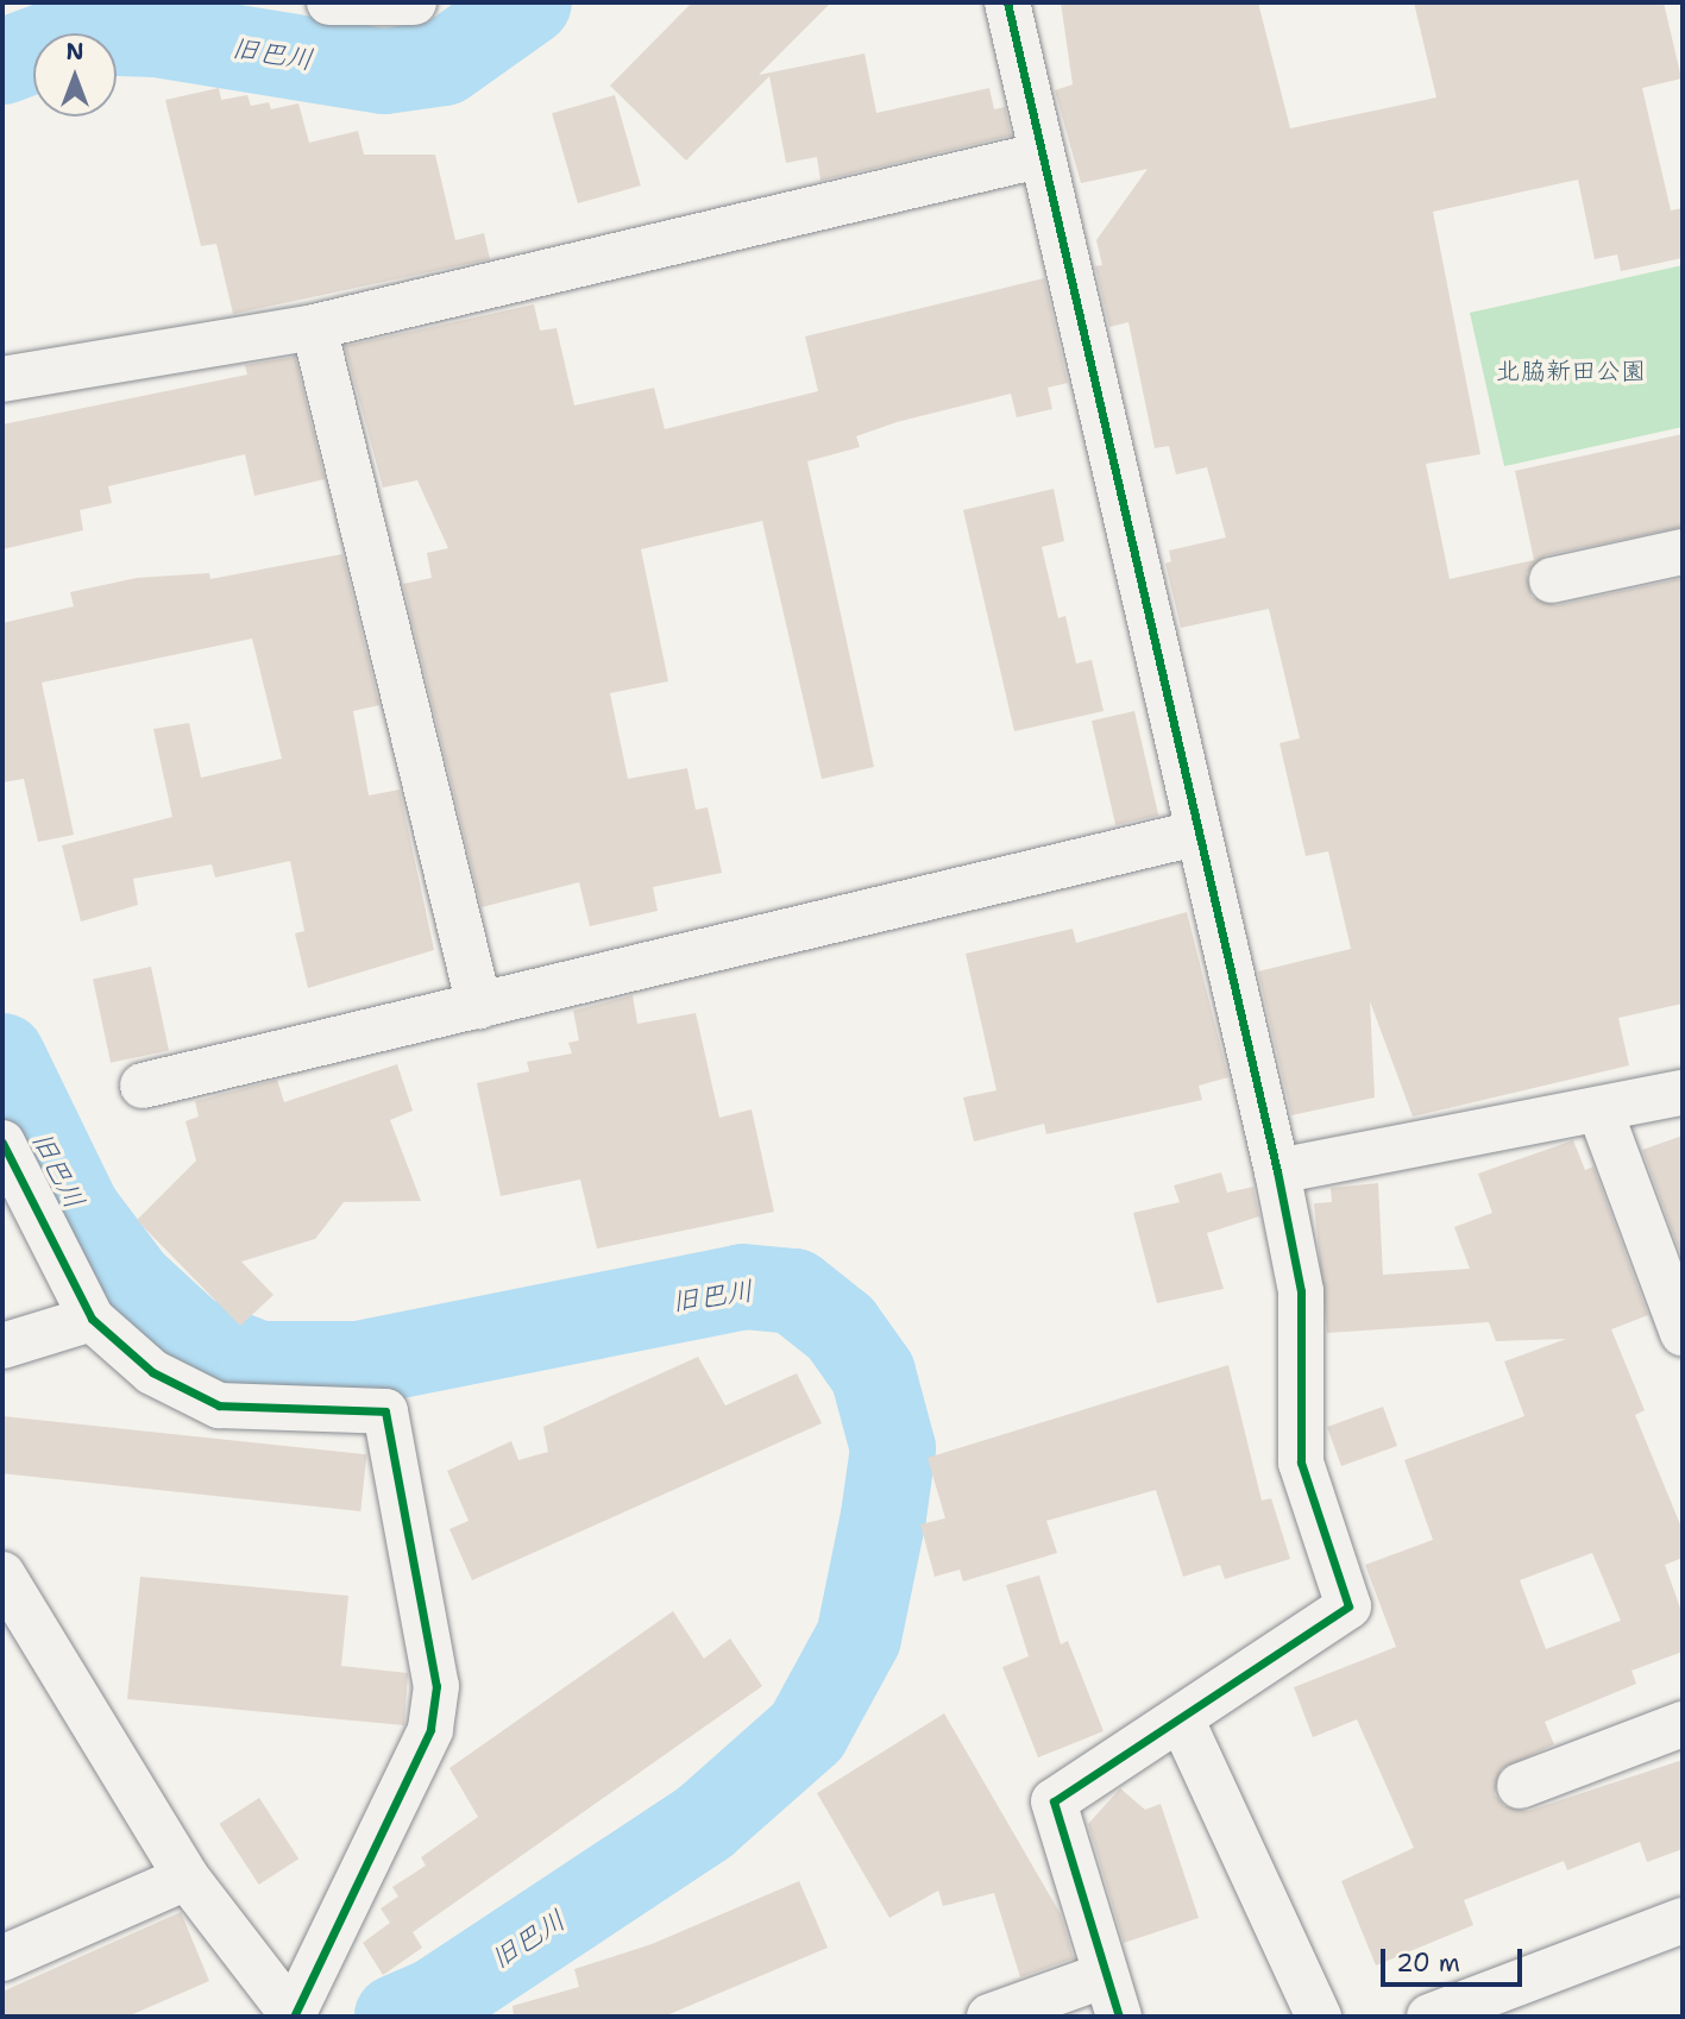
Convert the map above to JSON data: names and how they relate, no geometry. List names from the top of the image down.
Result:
{
  "water": ["旧巴川"],
  "parks": ["北脇新田公園"],
  "scale_bar": "20 m",
  "north": "top"
}
